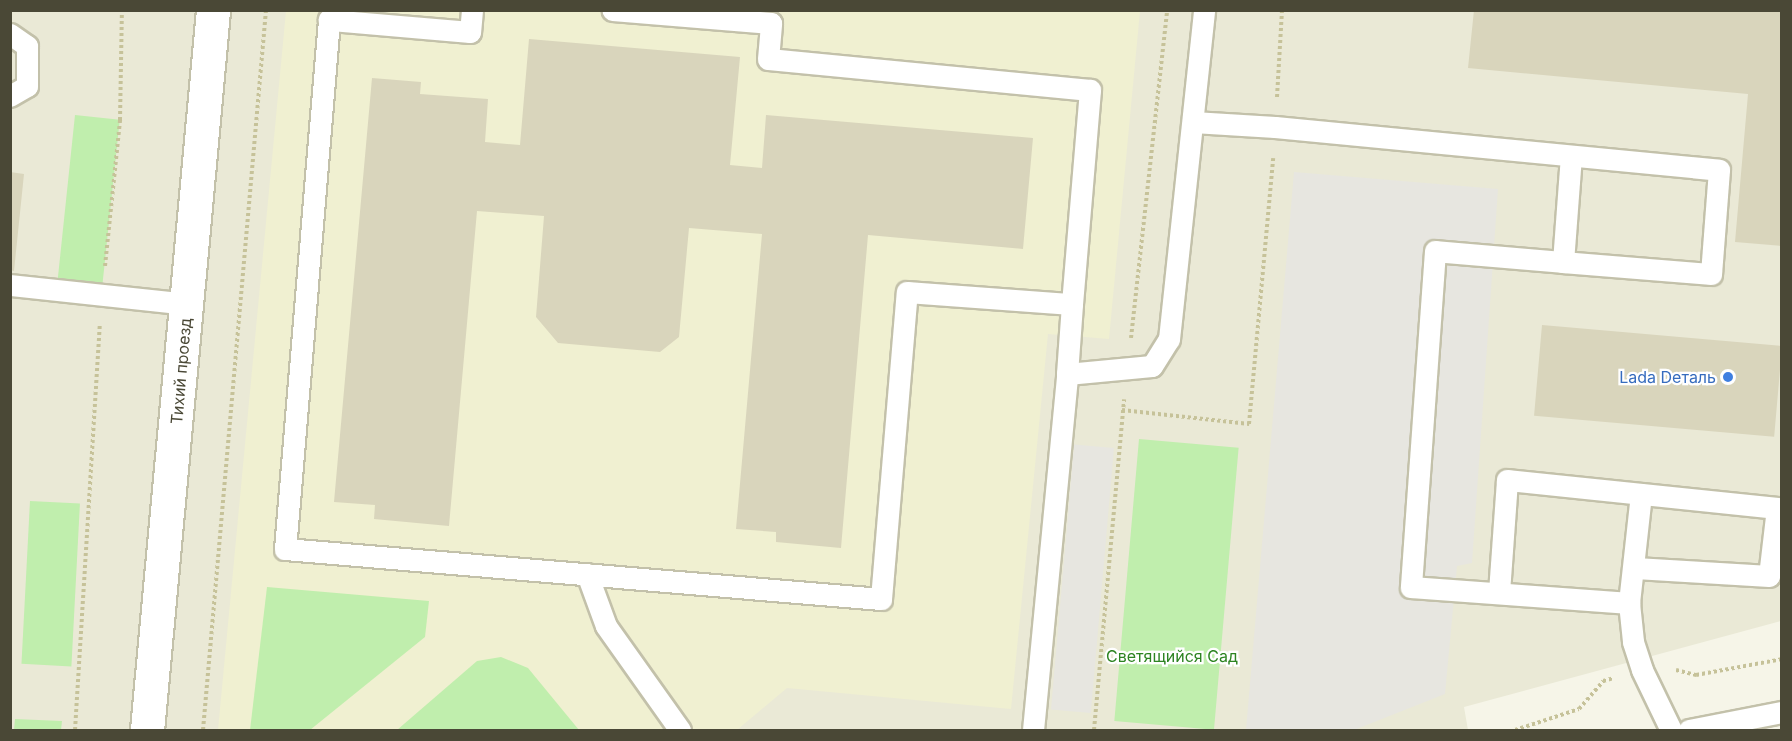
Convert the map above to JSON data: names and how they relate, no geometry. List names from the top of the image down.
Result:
{
  "streets": {
    "street": ["Тихий проезд"]
  },
  "parks": ["Светящийся Сад"],
  "places": ["Lada Dеталь"]
}
